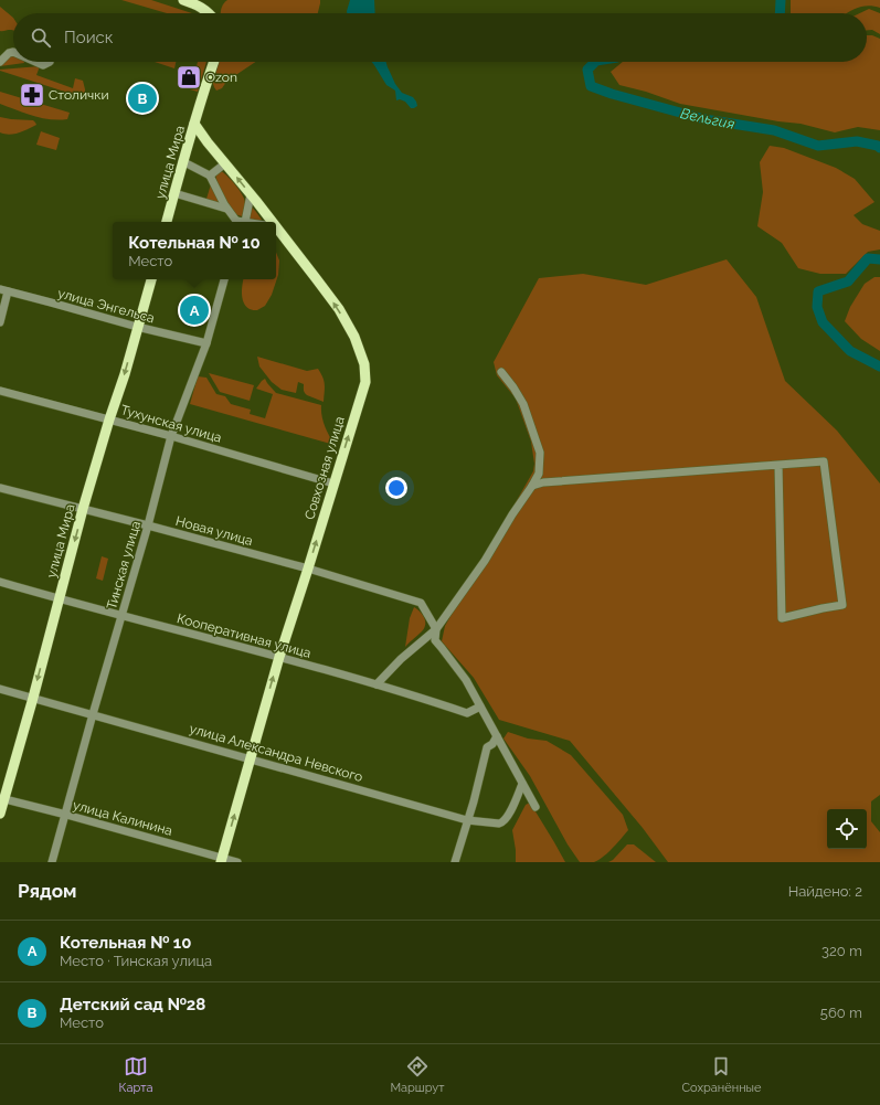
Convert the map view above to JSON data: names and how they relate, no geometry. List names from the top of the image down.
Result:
{
  "streets": {
    "main road": ["улица Мира", "Совхозная улица"],
    "street": [
      "улица Энгельса",
      "Тухунская улица",
      "Новая улица",
      "Тинская улица",
      "Кооперативная улица",
      "улица Александра Невского",
      "улица Калинина"
    ]
  },
  "crossings": [
    ["улица Мира", "улица Энгельса"],
    ["улица Мира", "Тухунская улица"],
    ["улица Мира", "Совхозная улица"],
    ["улица Мира", "Новая улица"],
    ["улица Мира", "Кооперативная улица"],
    ["улица Мира", "улица Александра Невского"],
    ["улица Мира", "улица Калинина"],
    ["улица Энгельса", "Тинская улица"],
    ["Тухунская улица", "Совхозная улица"],
    ["Тухунская улица", "Тинская улица"],
    ["Совхозная улица", "Новая улица"],
    ["Совхозная улица", "Кооперативная улица"],
    ["Совхозная улица", "улица Александра Невского"],
    ["Совхозная улица", "улица Калинина"],
    ["Новая улица", "Тинская улица"],
    ["Тинская улица", "Кооперативная улица"],
    ["Тинская улица", "улица Александра Невского"],
    ["Тинская улица", "улица Калинина"]
  ],
  "one_way": ["улица Мира", "Совхозная улица"],
  "water": ["Вельгия"],
  "places": {
    "shop": ["Ozon"],
    "pharmacy": ["Столички"]
  },
  "page": {
    "search": "Поиск",
    "pins": ["B", "A"],
    "popup": ["Котельная № 10", "Место"],
    "heading": ["Рядом", "Найдено: 2"],
    "list": [
      {
        "mark": "A",
        "name": "Котельная № 10",
        "note": "Место · Тинская улица",
        "value": "320 m"
      },
      {
        "mark": "B",
        "name": "Детский сад №28",
        "note": "Место",
        "value": "560 m"
      }
    ],
    "nav": ["Карта", "Маршрут", "Сохранённые"]
  }
}
